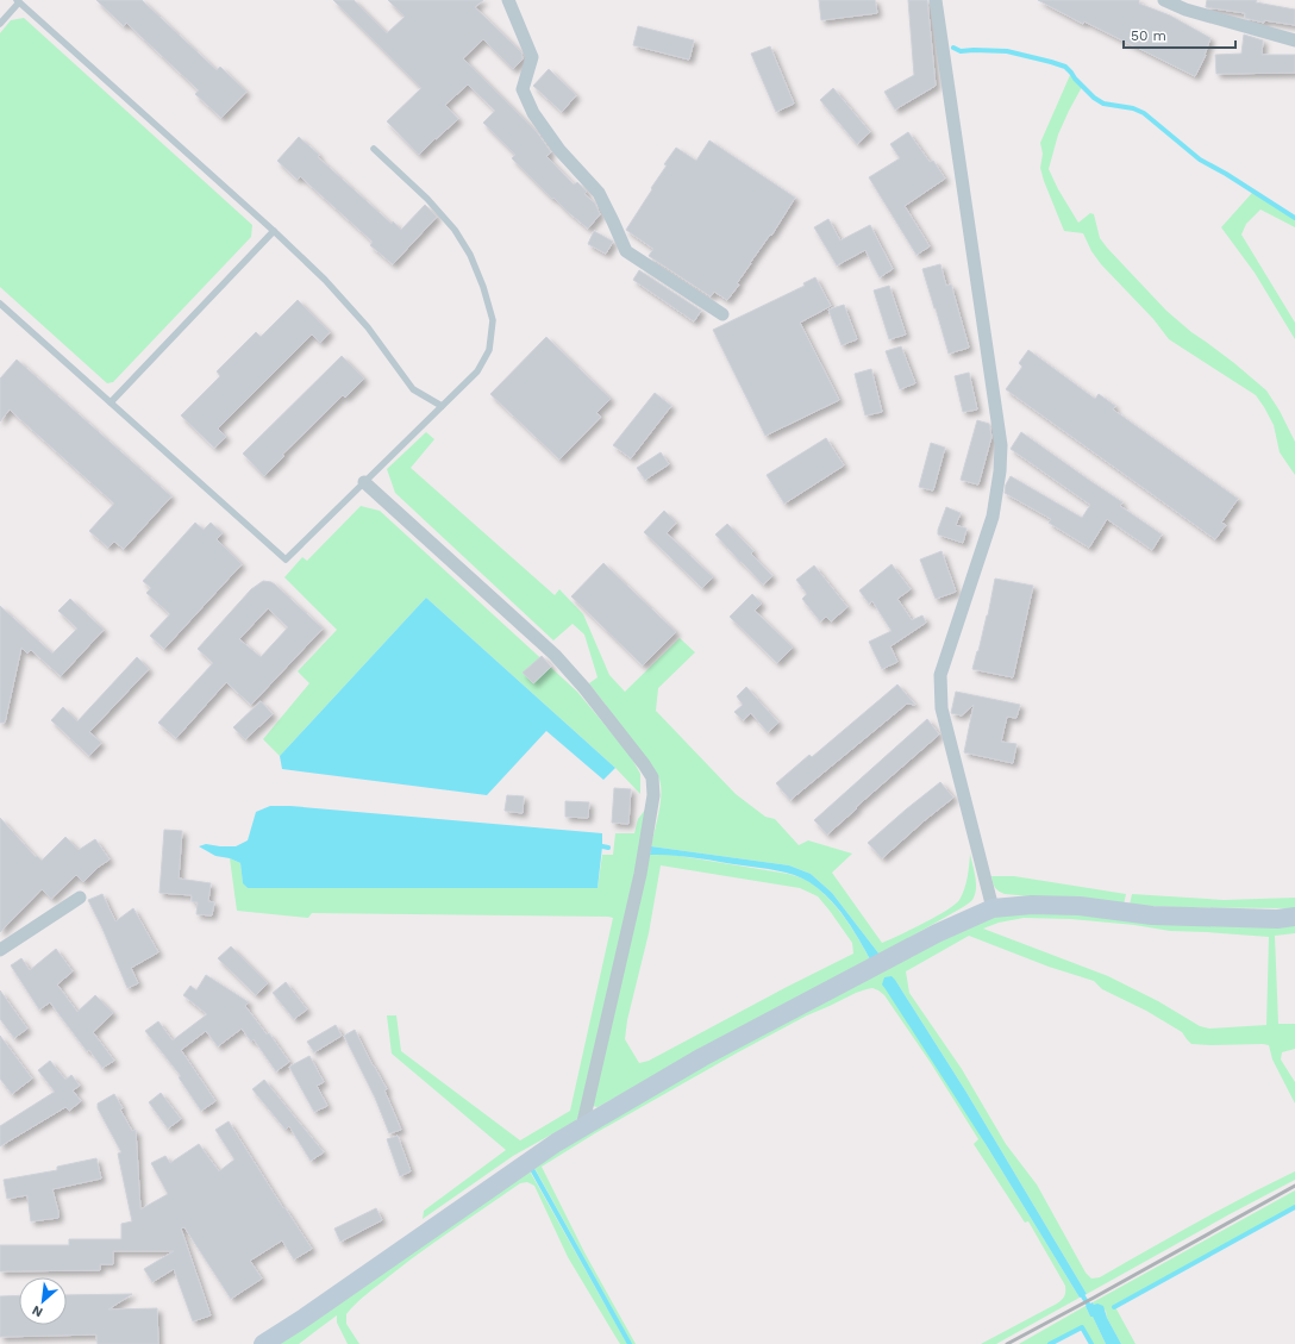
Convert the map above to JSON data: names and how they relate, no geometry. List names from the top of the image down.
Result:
{
  "scale_bar": "50 m",
  "north": "bottom left"
}
